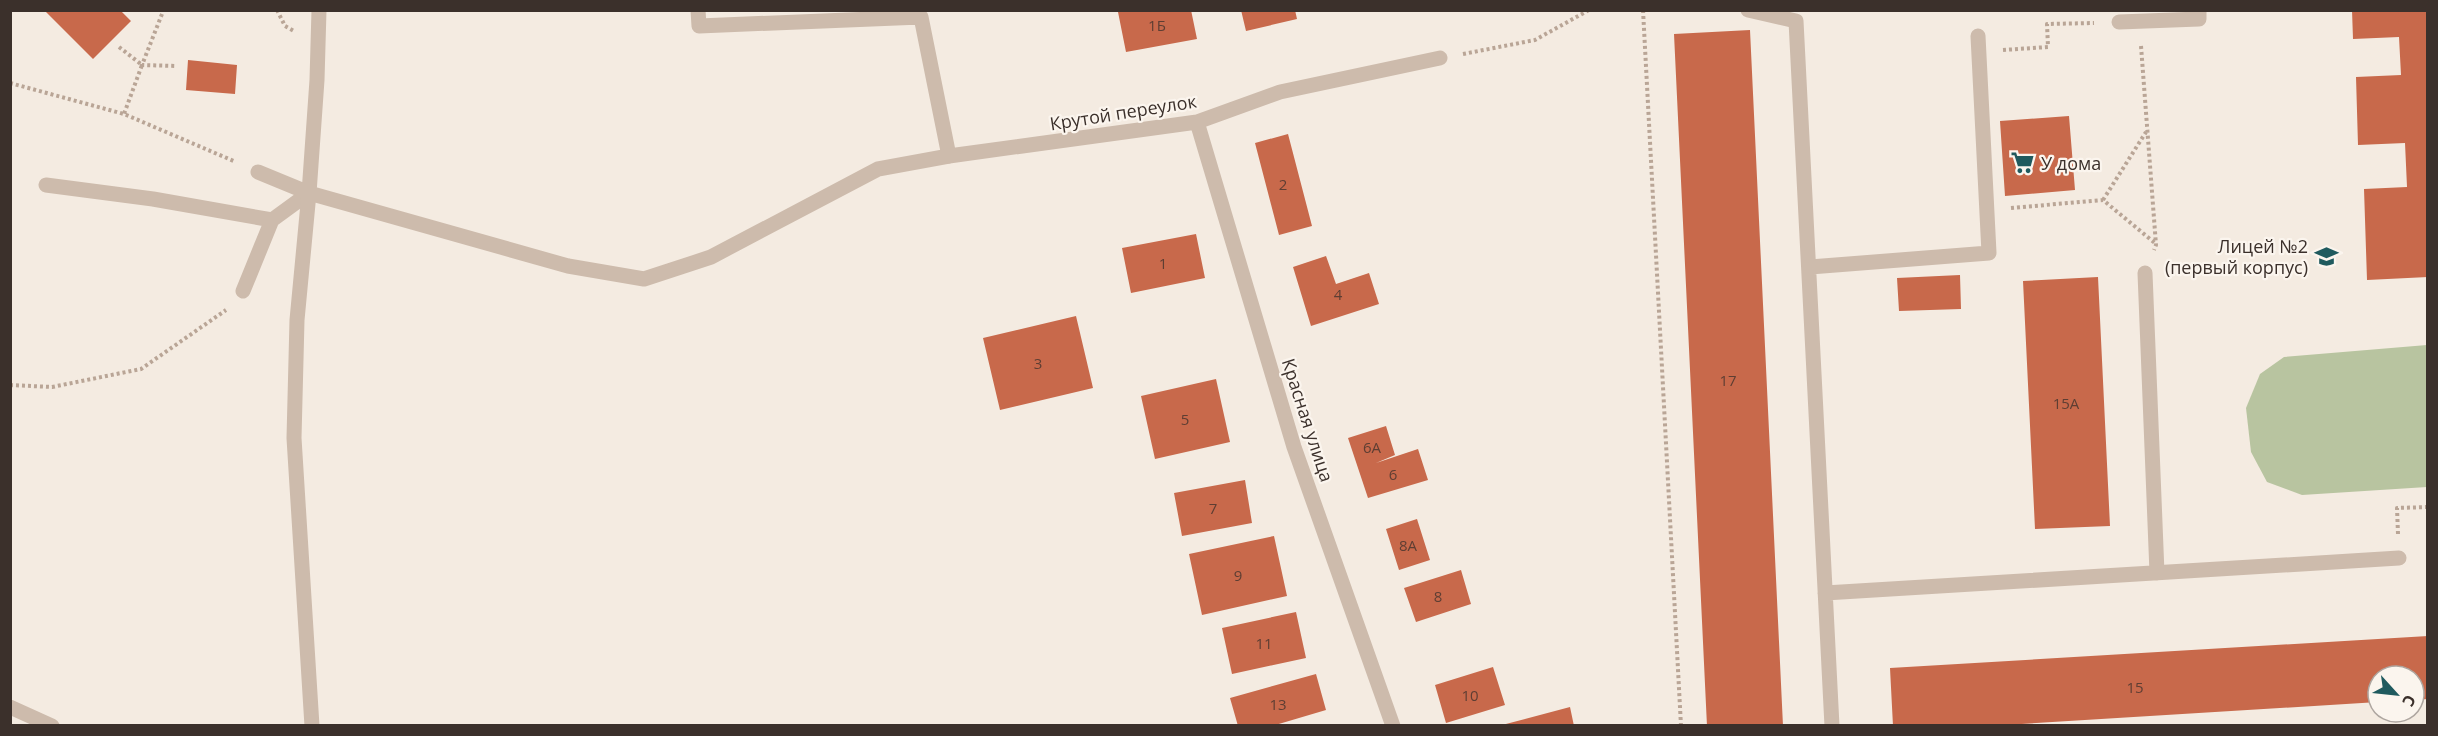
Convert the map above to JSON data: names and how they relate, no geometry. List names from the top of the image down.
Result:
{
  "streets": {
    "street": ["Крутой переулок", "Красная улица"]
  },
  "crossings": [
    ["Крутой переулок", "Красная улица"]
  ],
  "places": {
    "supermarket": ["У дома"],
    "school or university": ["Лицей №2 (первый корпус)"]
  },
  "house_numbers": [
    "1Б",
    "2",
    "1",
    "4",
    "3",
    "17",
    "15А",
    "5",
    "6А",
    "6",
    "7",
    "8А",
    "9",
    "8",
    "11",
    "15",
    "10",
    "13"
  ],
  "north": "bottom right"
}
